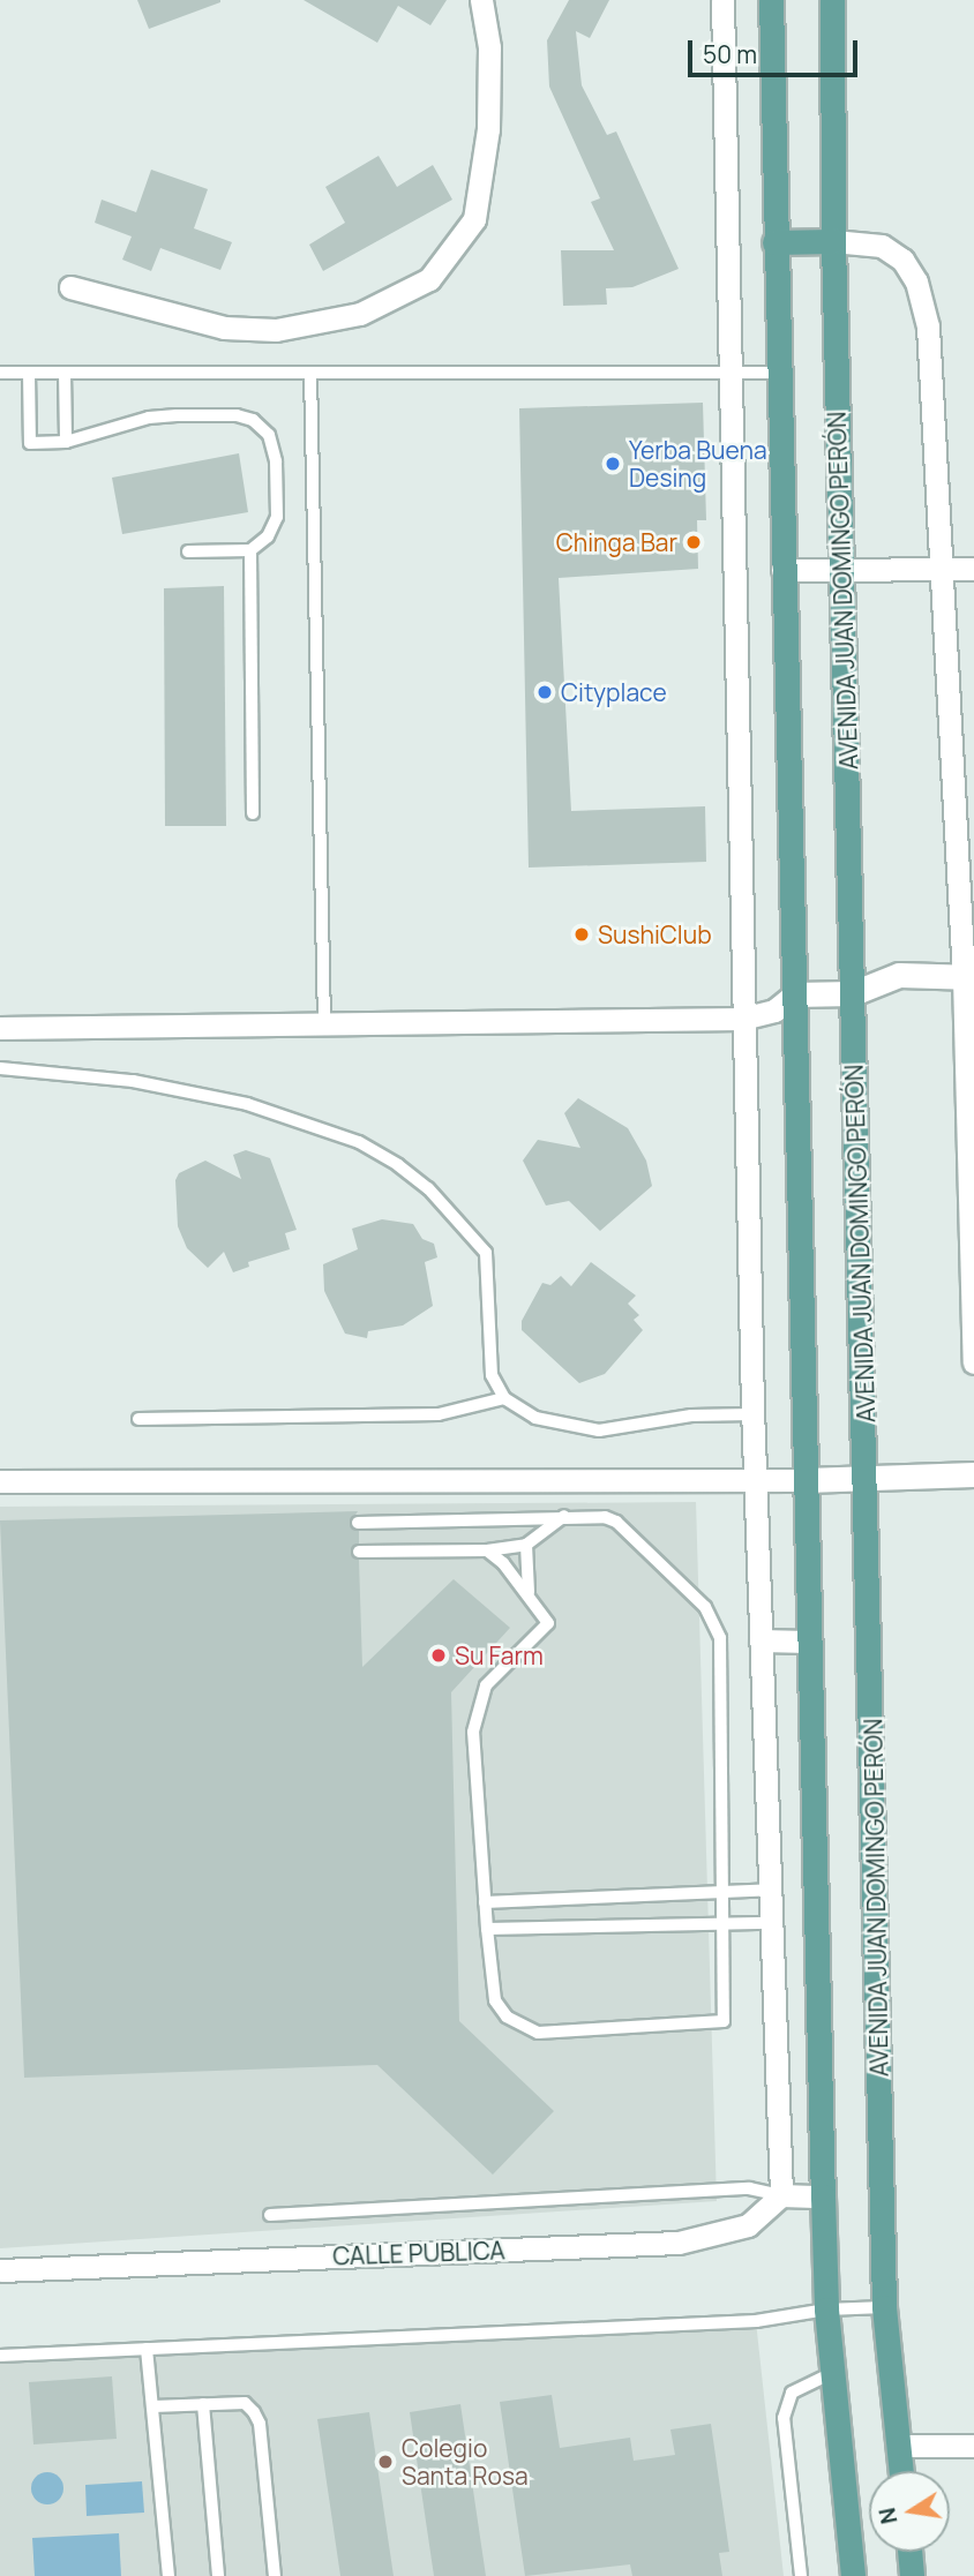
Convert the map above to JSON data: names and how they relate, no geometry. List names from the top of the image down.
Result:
{
  "streets": {
    "main road": ["AVENIDA JUAN DOMINGO PERÓN"],
    "street": ["CALLE PUBLICA"]
  },
  "places": [
    "Yerba Buena Desing",
    "Chinga Bar",
    "Cityplace",
    "SushiClub",
    "Su Farm",
    "Colegio Santa Rosa"
  ],
  "scale_bar": "50 m",
  "north": "left"
}
